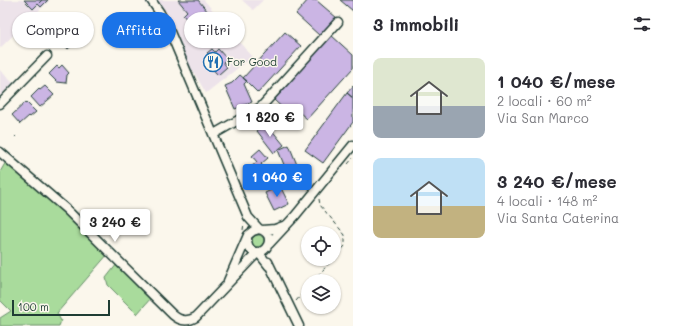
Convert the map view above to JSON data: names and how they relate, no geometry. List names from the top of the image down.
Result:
{
  "places": {
    "restaurant": ["For Good"]
  },
  "scale_bar": "100 m",
  "page": {
    "heading": "3 immobili",
    "chip": ["Compra", "Affitta", "Filtri"],
    "list": [
      {
        "name": "1 040 €/mese",
        "note": "2 locali · 60 m² · Via San Marco"
      },
      {
        "name": "3 240 €/mese",
        "note": "4 locali · 148 m² · Via Santa Caterina"
      }
    ],
    "price": ["1 820 €", "1 040 €", "3 240 €"],
    "scale": "100 m"
  }
}
